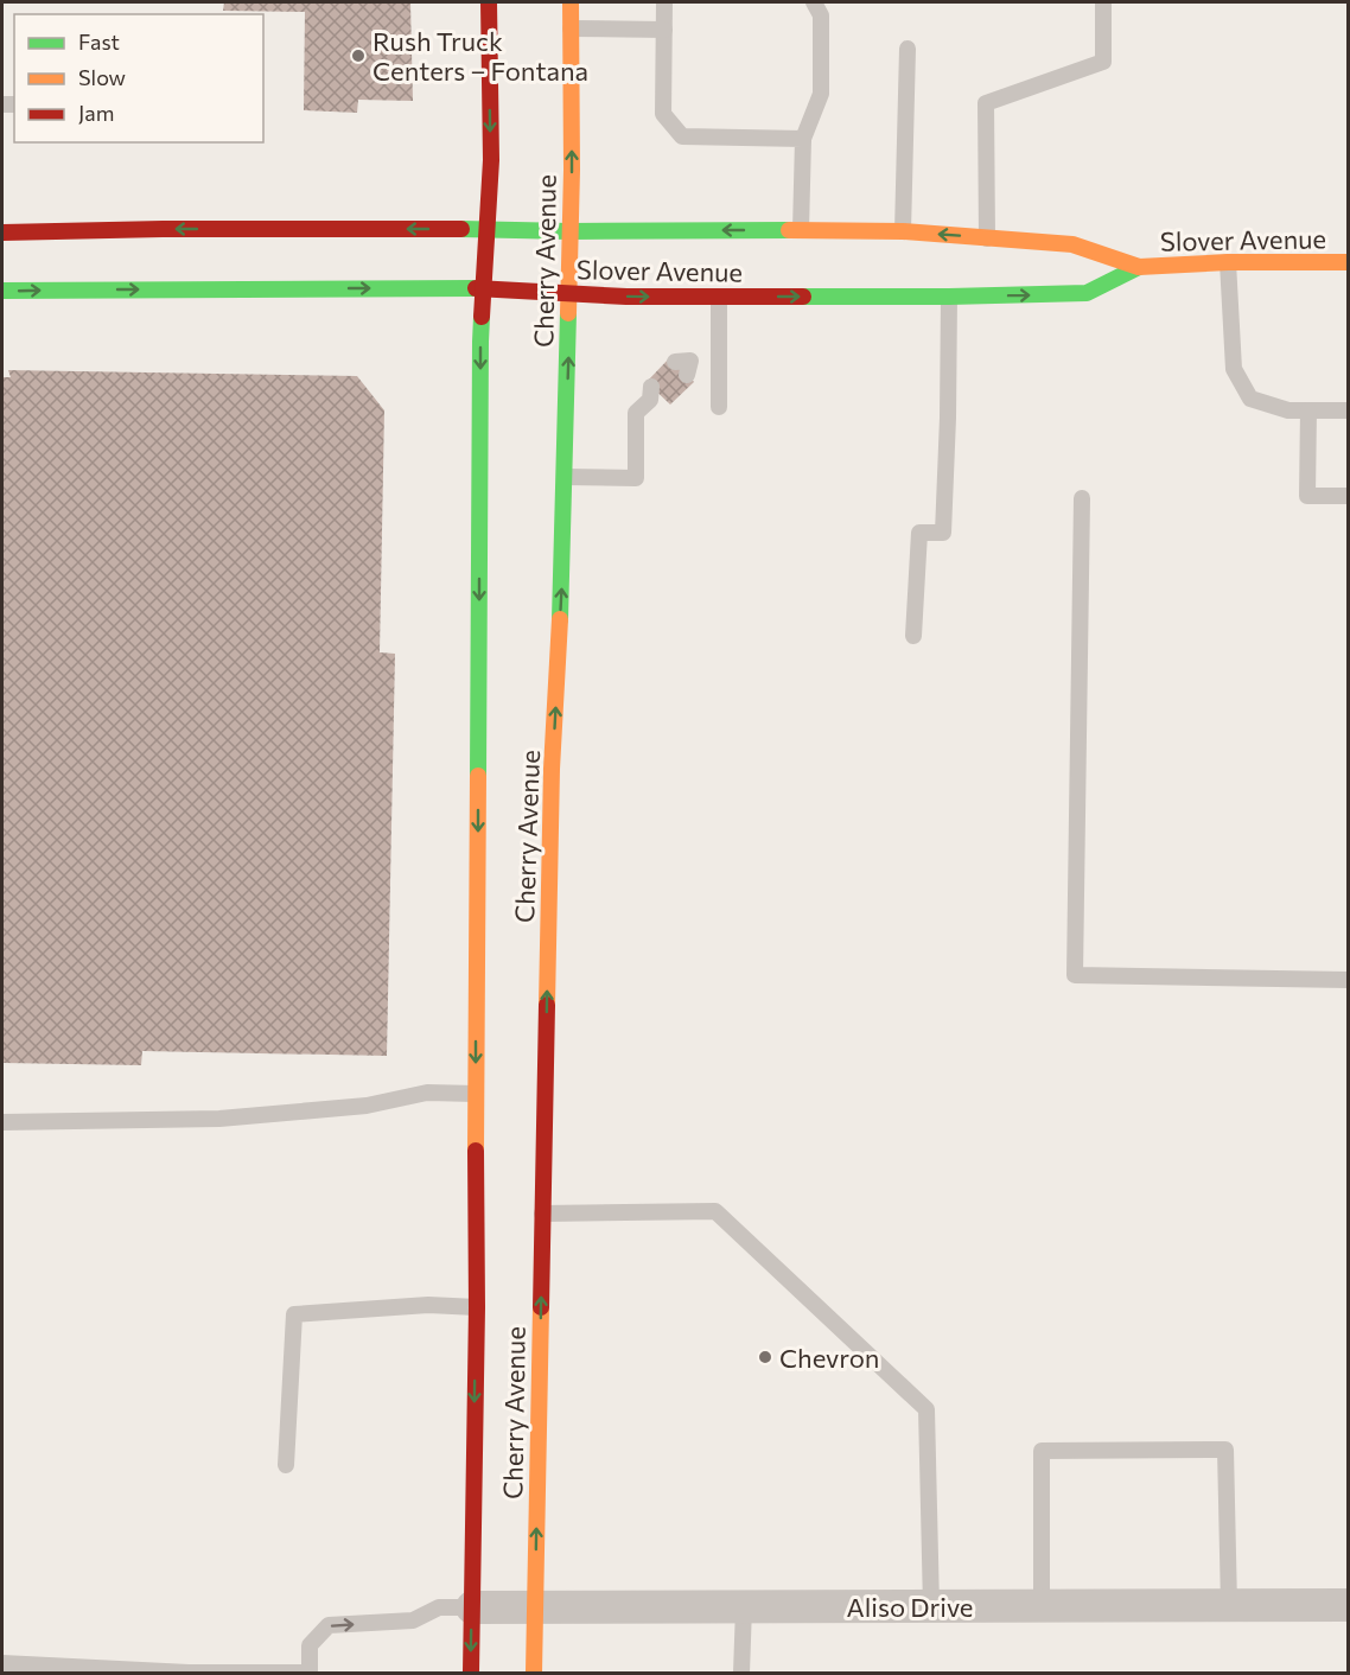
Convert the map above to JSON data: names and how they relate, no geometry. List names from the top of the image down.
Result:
{
  "streets": {
    "main road": ["Slover Avenue", "Cherry Avenue"],
    "street": ["Aliso Drive"]
  },
  "crossings": [
    ["Slover Avenue", "Cherry Avenue"],
    ["Cherry Avenue", "Aliso Drive"]
  ],
  "places": ["Rush Truck Centers – Fontana", "Chevron"],
  "legend": ["Fast", "Slow", "Jam"]
}
